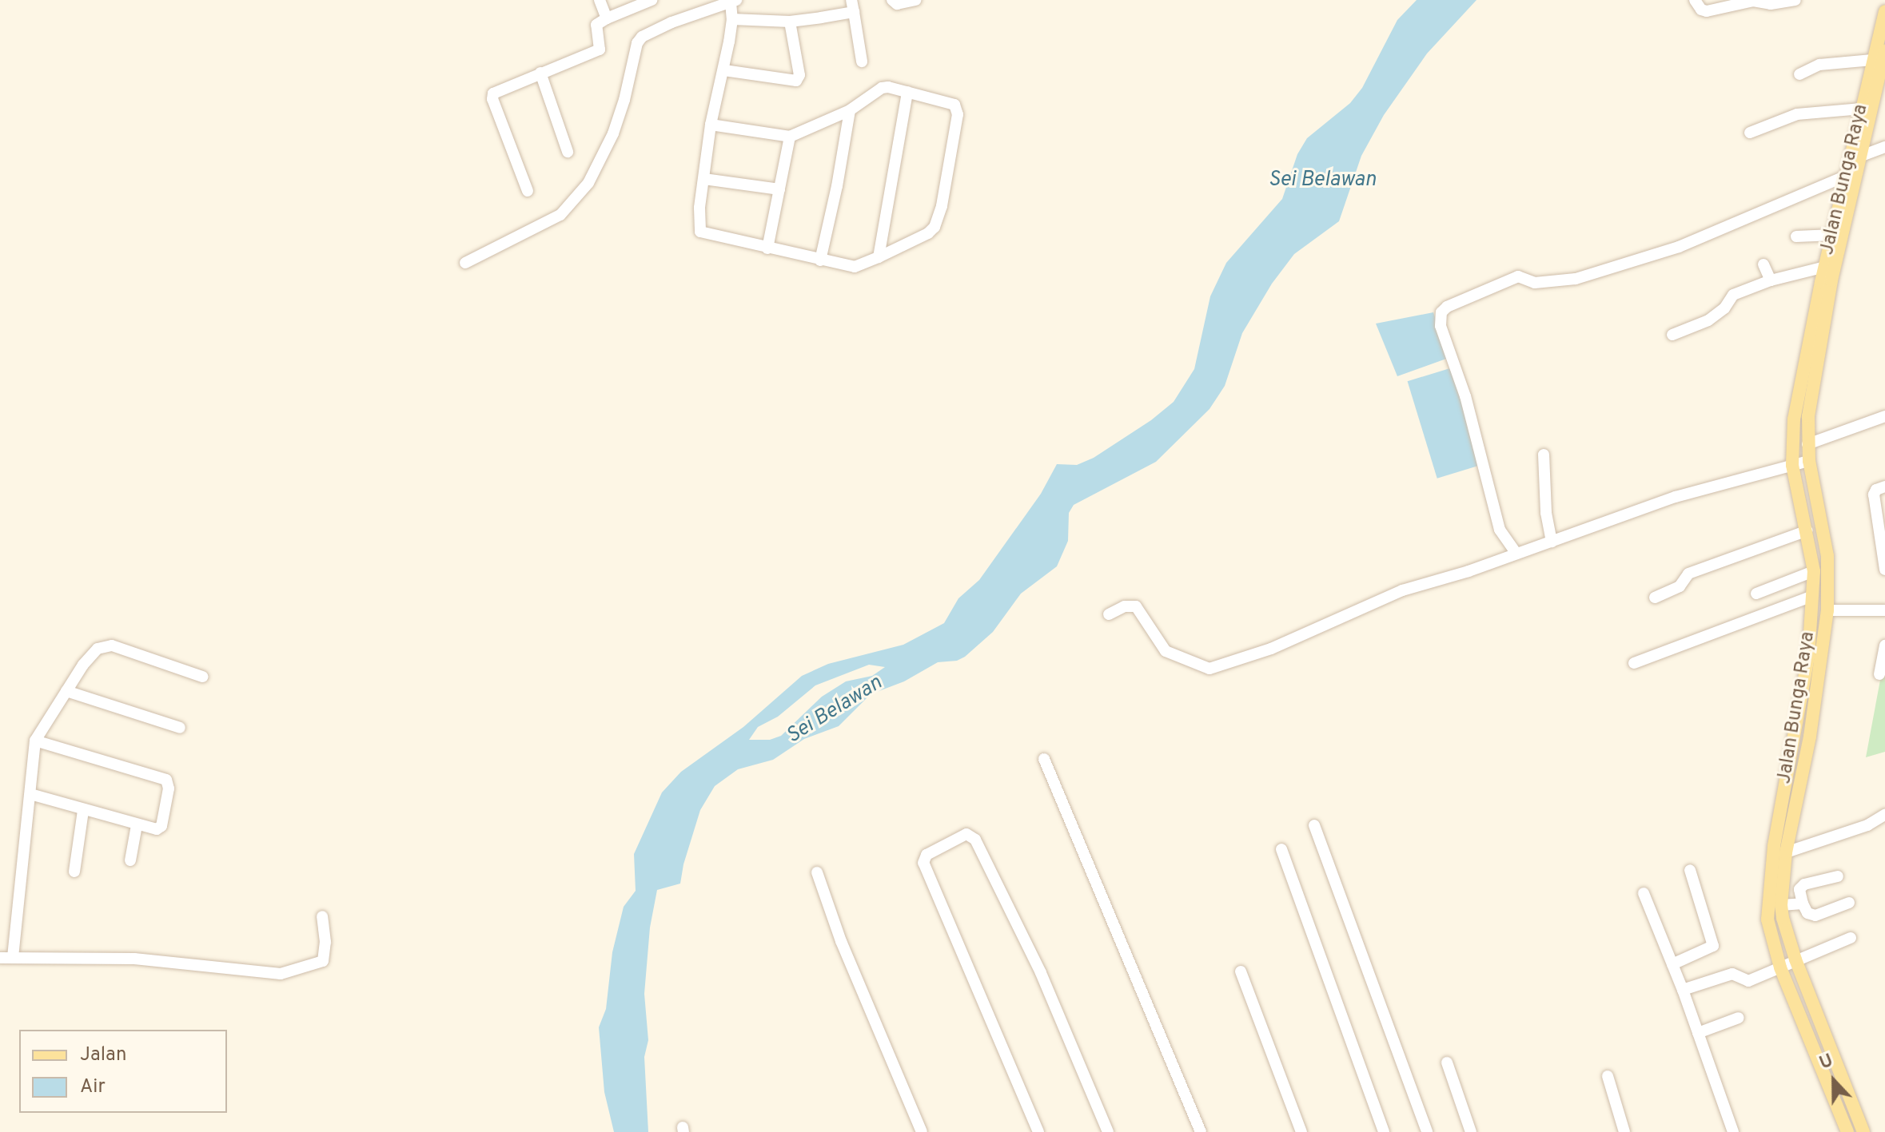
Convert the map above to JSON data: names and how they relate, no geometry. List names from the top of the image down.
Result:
{
  "streets": {
    "main road": ["Jalan Bunga Raya"]
  },
  "water": ["Sei Belawan"],
  "legend": ["Jalan", "Air"],
  "north": "top"
}
